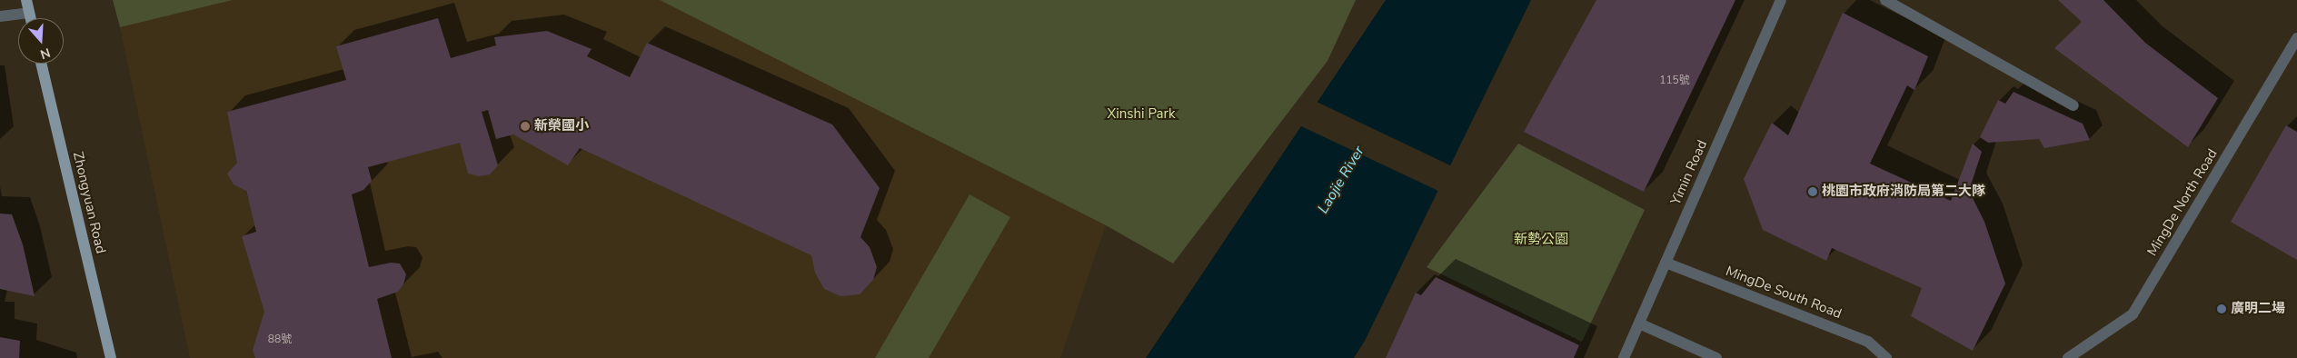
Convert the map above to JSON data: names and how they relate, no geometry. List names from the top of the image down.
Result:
{
  "streets": {
    "main road": ["Zhongyuan Road"],
    "street": ["Yimin Road", "MingDe North Road", "MingDe South Road"]
  },
  "crossings": [
    ["Yimin Road", "MingDe South Road"]
  ],
  "water": ["Laojie River"],
  "parks": ["Xinshi Park", "新勢公園"],
  "places": ["新榮國小", "桃園市政府消防局第二大隊", "廣明二場"],
  "house_numbers": ["115號", "88號"],
  "north": "bottom"
}
